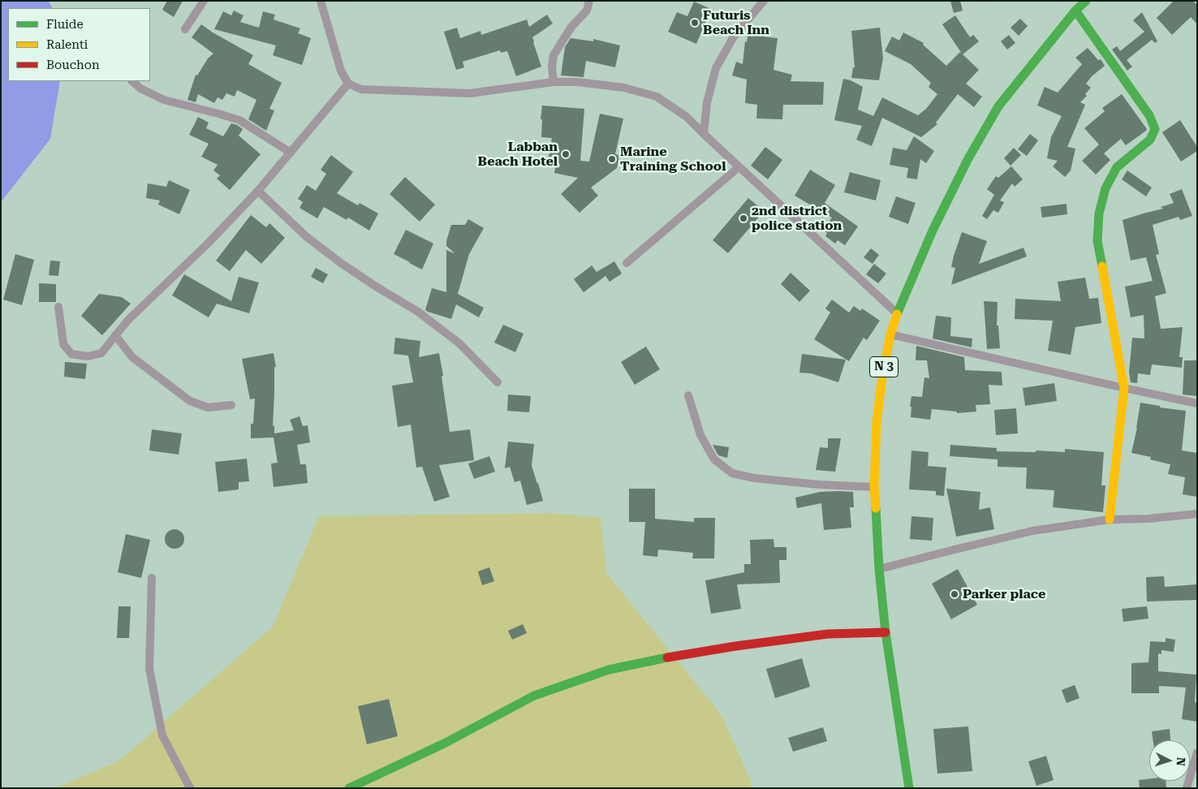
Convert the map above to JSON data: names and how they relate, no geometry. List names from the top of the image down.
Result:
{
  "streets": {
    "main road": ["N 3"]
  },
  "places": [
    "Futuris Beach Inn",
    "Labban Beach Hotel",
    "Marine Training School",
    "2nd district police station",
    "Parker place"
  ],
  "legend": ["Fluide", "Ralenti", "Bouchon"],
  "north": "right"
}
